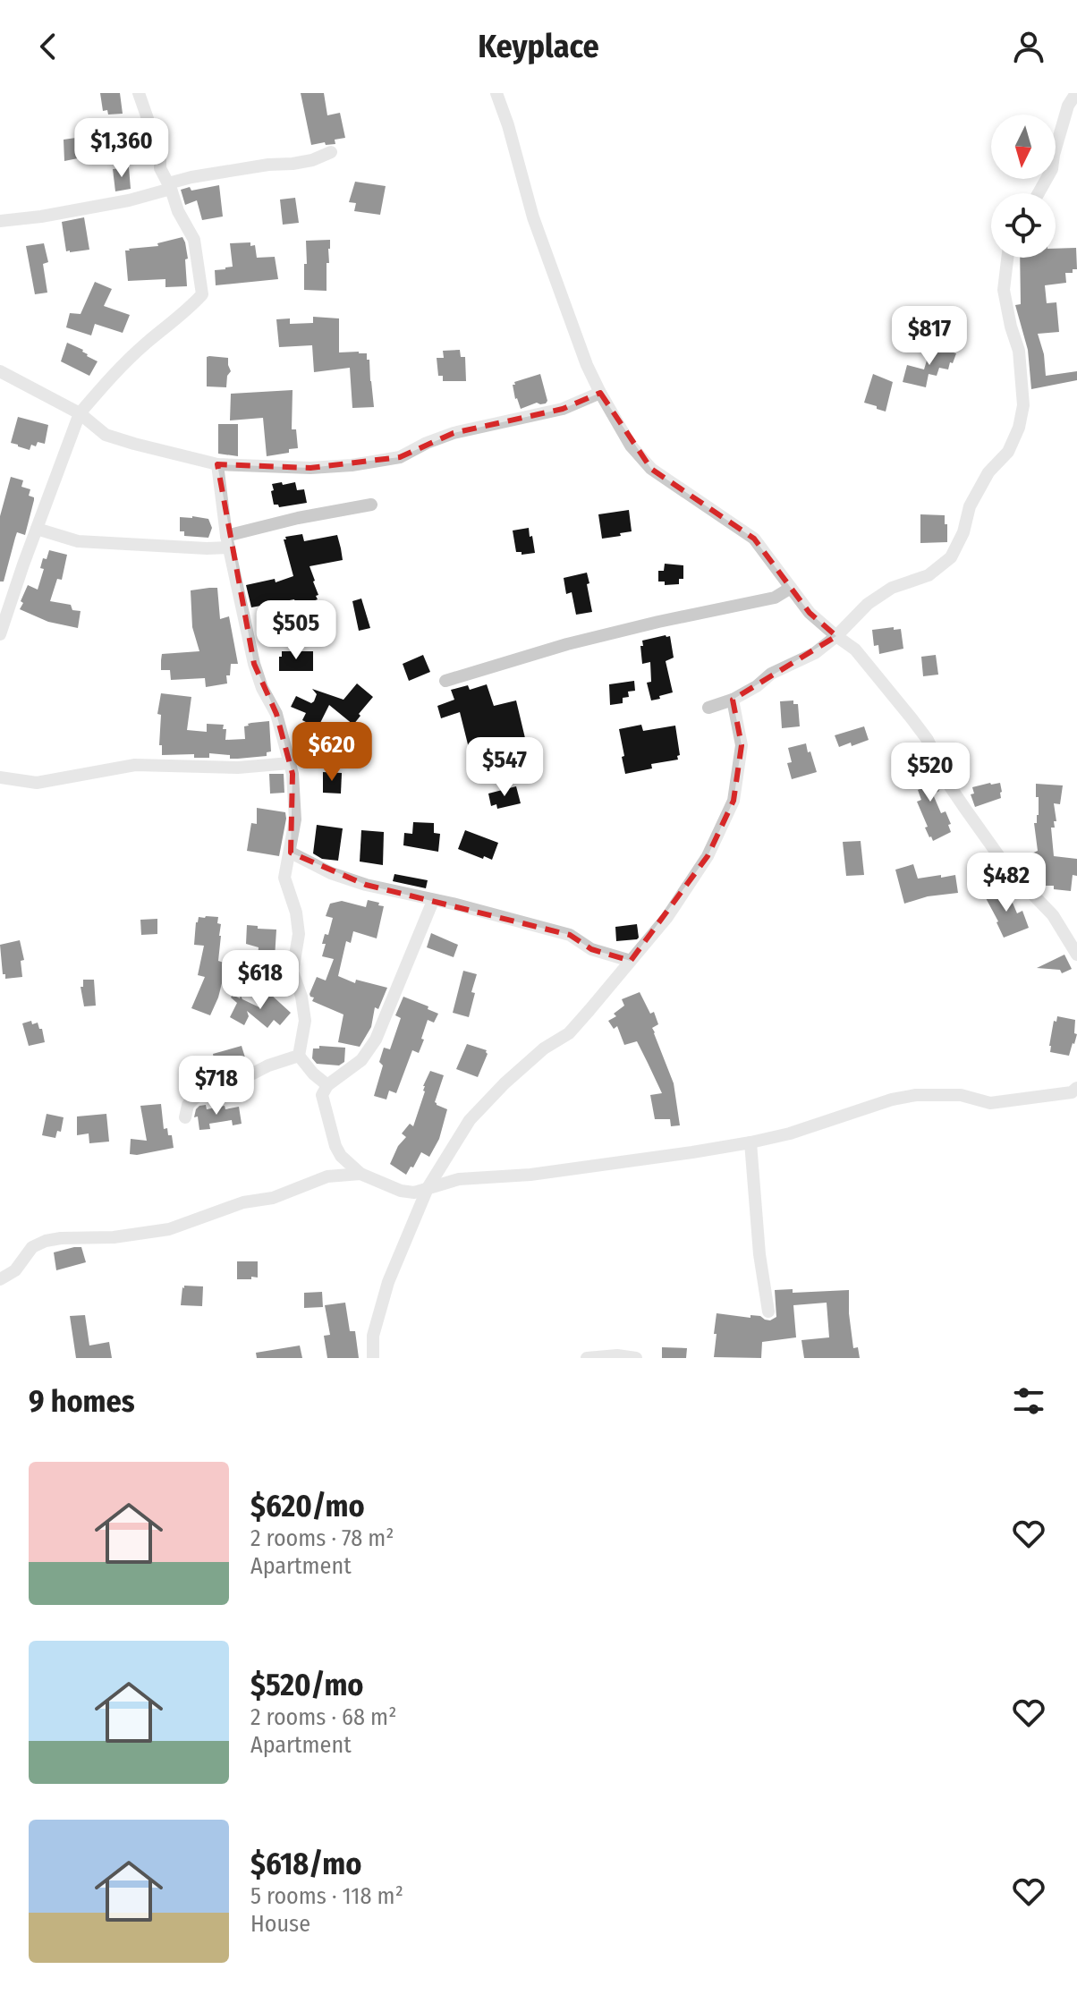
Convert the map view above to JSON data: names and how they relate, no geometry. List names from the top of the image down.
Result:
{
  "north": "bottom",
  "page": {
    "header": "Keyplace",
    "price": [
      "$1,360",
      "$817",
      "$505",
      "$620",
      "$547",
      "$520",
      "$482",
      "$618",
      "$718"
    ],
    "heading": "9 homes",
    "list": [
      {
        "name": "$620/mo",
        "note": "2 rooms · 78 m² · Apartment"
      },
      {
        "name": "$520/mo",
        "note": "2 rooms · 68 m² · Apartment"
      },
      {
        "name": "$618/mo",
        "note": "5 rooms · 118 m² · House"
      }
    ]
  }
}
